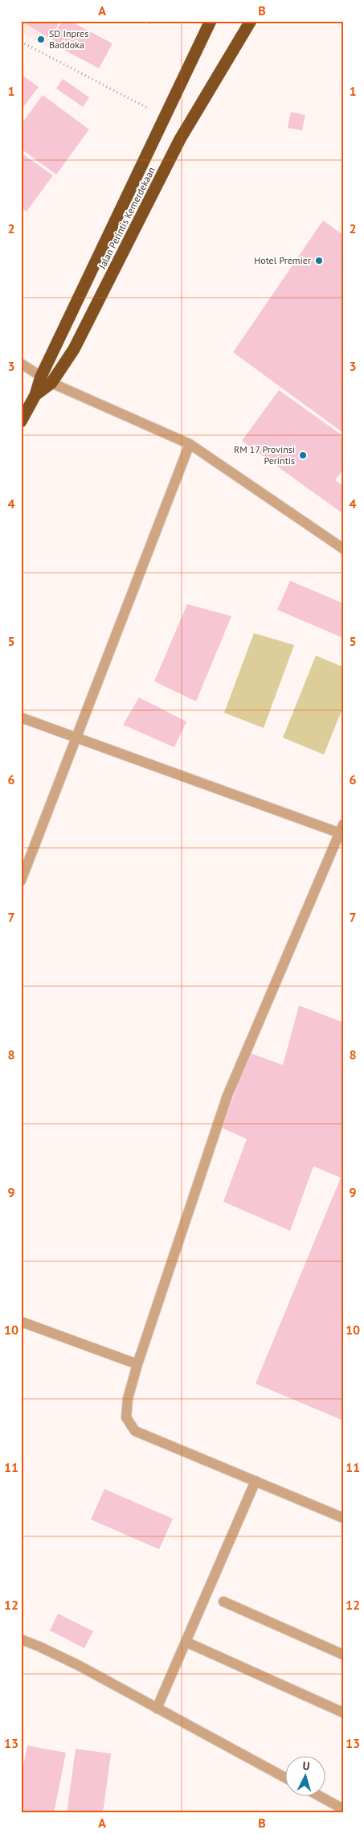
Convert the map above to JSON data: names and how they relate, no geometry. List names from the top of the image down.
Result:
{
  "streets": {
    "highway": ["Jalan Perintis Kemerdekaan"]
  },
  "places": ["SD Inpres Baddoka", "Hotel Premier", "RM 17 Provinsi Perintis"],
  "north": "top",
  "grid": {
    "columns": ["A", "B"],
    "rows": [
      "1",
      "2",
      "3",
      "4",
      "5",
      "6",
      "7",
      "8",
      "9",
      "10",
      "11",
      "12",
      "13"
    ]
  }
}
